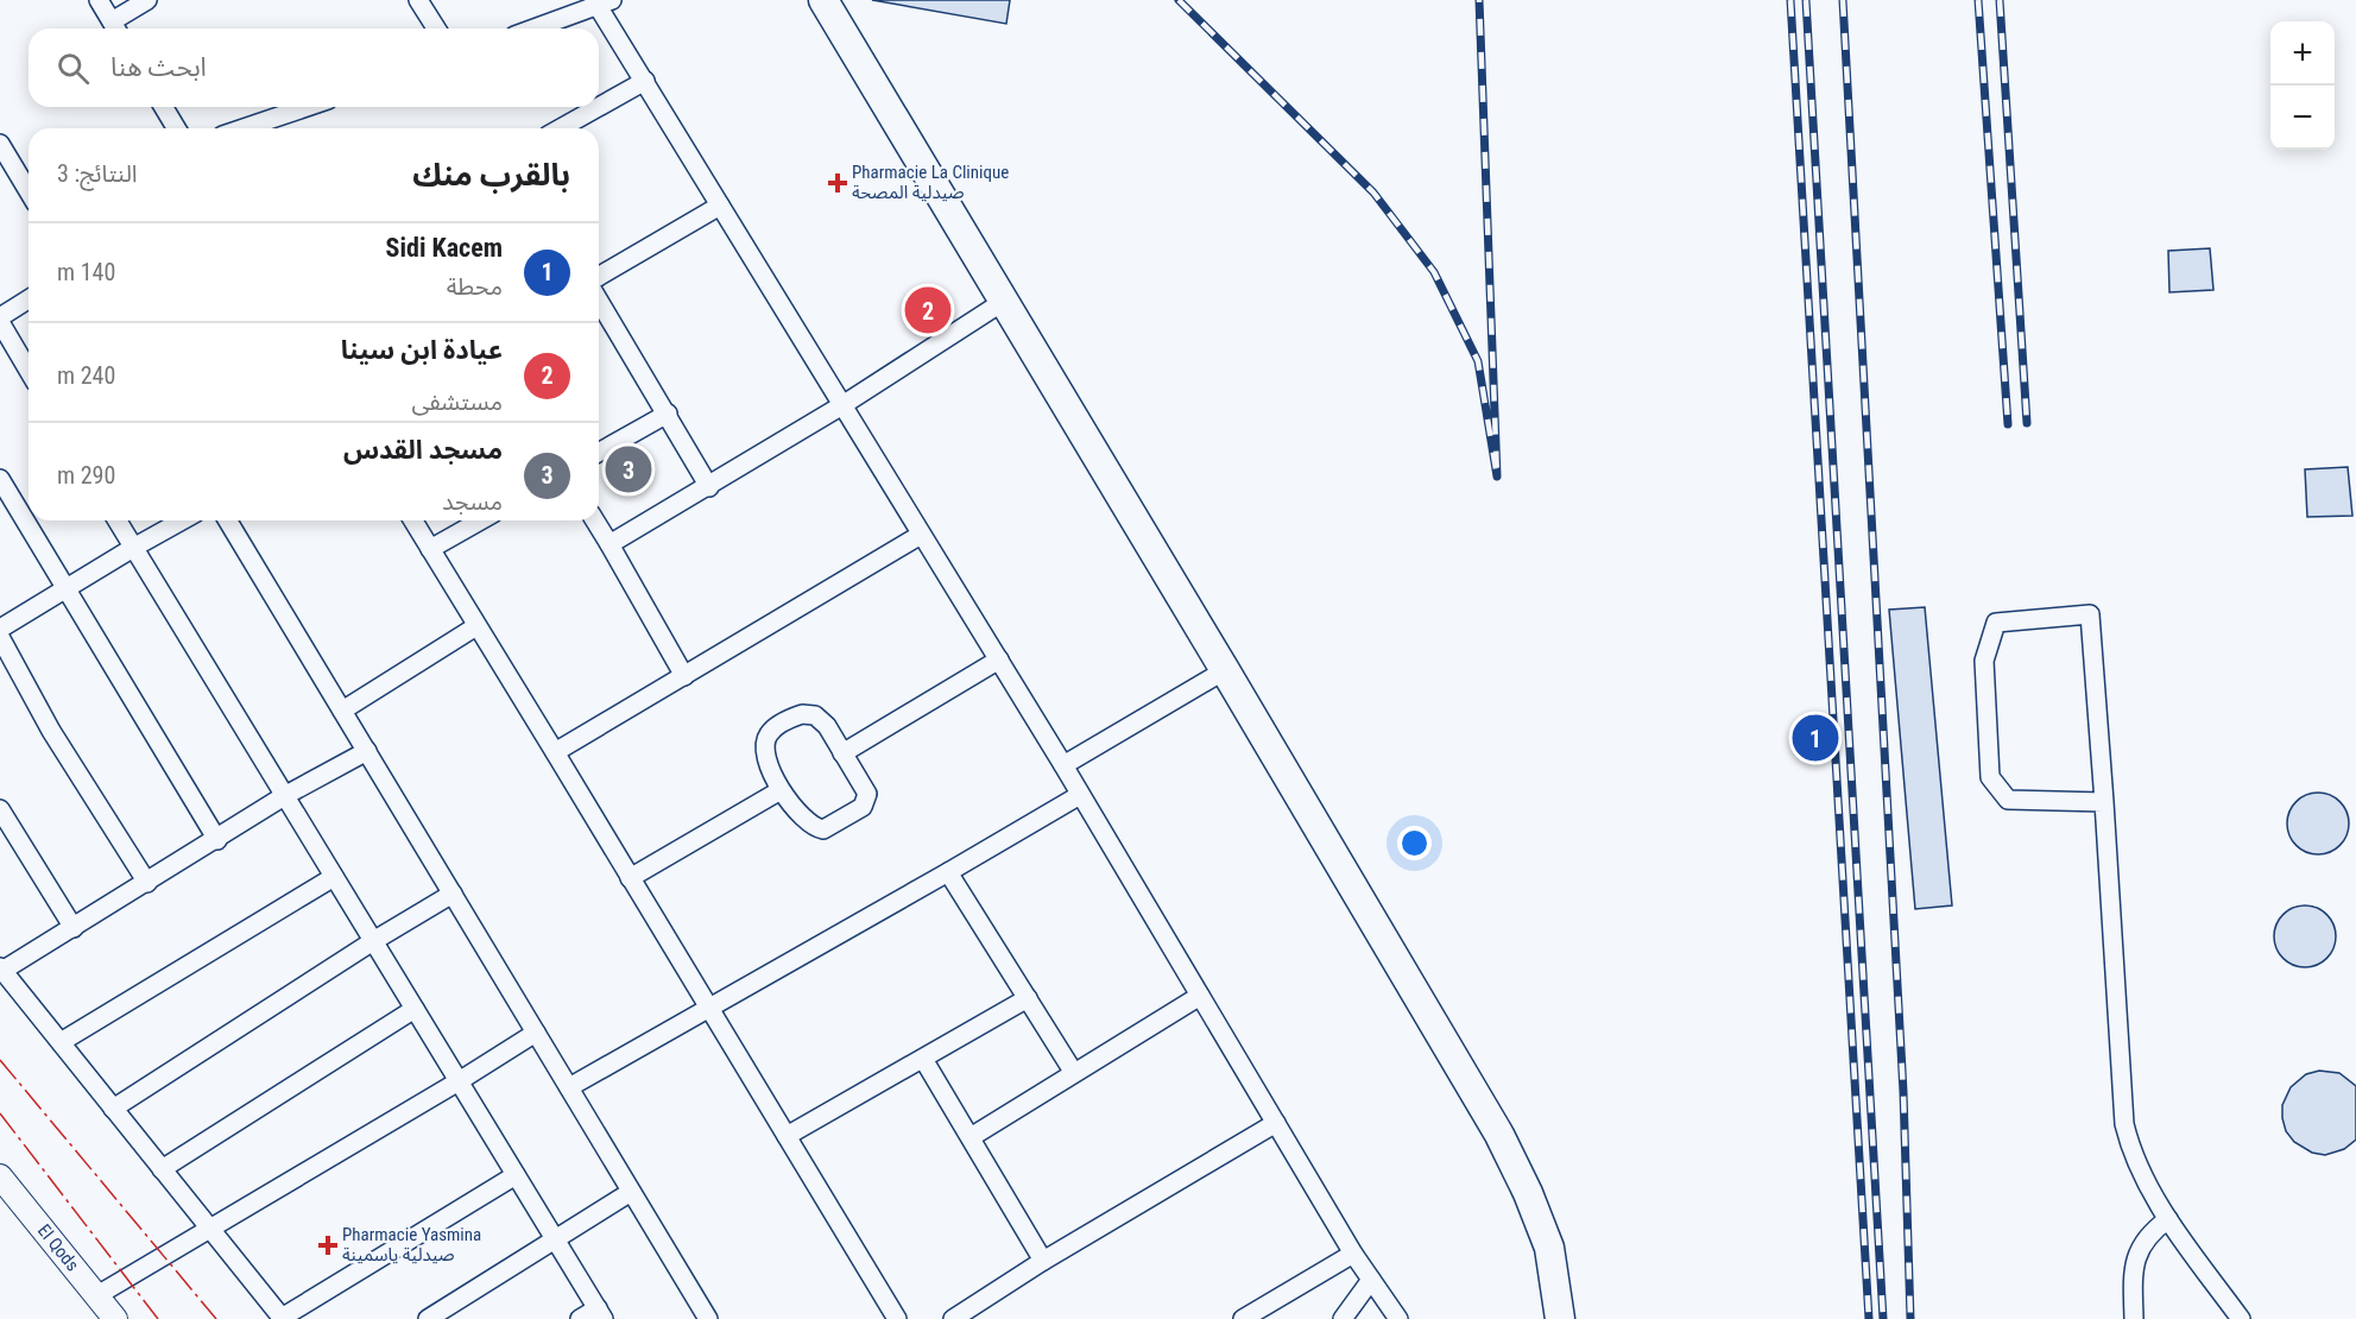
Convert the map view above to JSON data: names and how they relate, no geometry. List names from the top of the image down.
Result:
{
  "streets": {
    "street": ["El Qods"]
  },
  "places": {
    "health": ["Pharmacie La Clinique صيدلية المصحة", "Pharmacie Yasmina صيدلية ياسمينة"]
  },
  "page": {
    "map_buttons": ["+", "−"],
    "search": "ابحث هنا",
    "heading": ["بالقرب منك", "النتائج: 3"],
    "list": [
      {
        "mark": "1",
        "name": "Sidi Kacem",
        "note": "محطة",
        "value": "140 m"
      },
      {
        "mark": "2",
        "name": "عيادة ابن سينا",
        "note": "مستشفى",
        "value": "240 m"
      },
      {
        "mark": "3",
        "name": "مسجد القدس",
        "note": "مسجد",
        "value": "290 m"
      }
    ],
    "pins": ["2", "3", "1"]
  }
}
